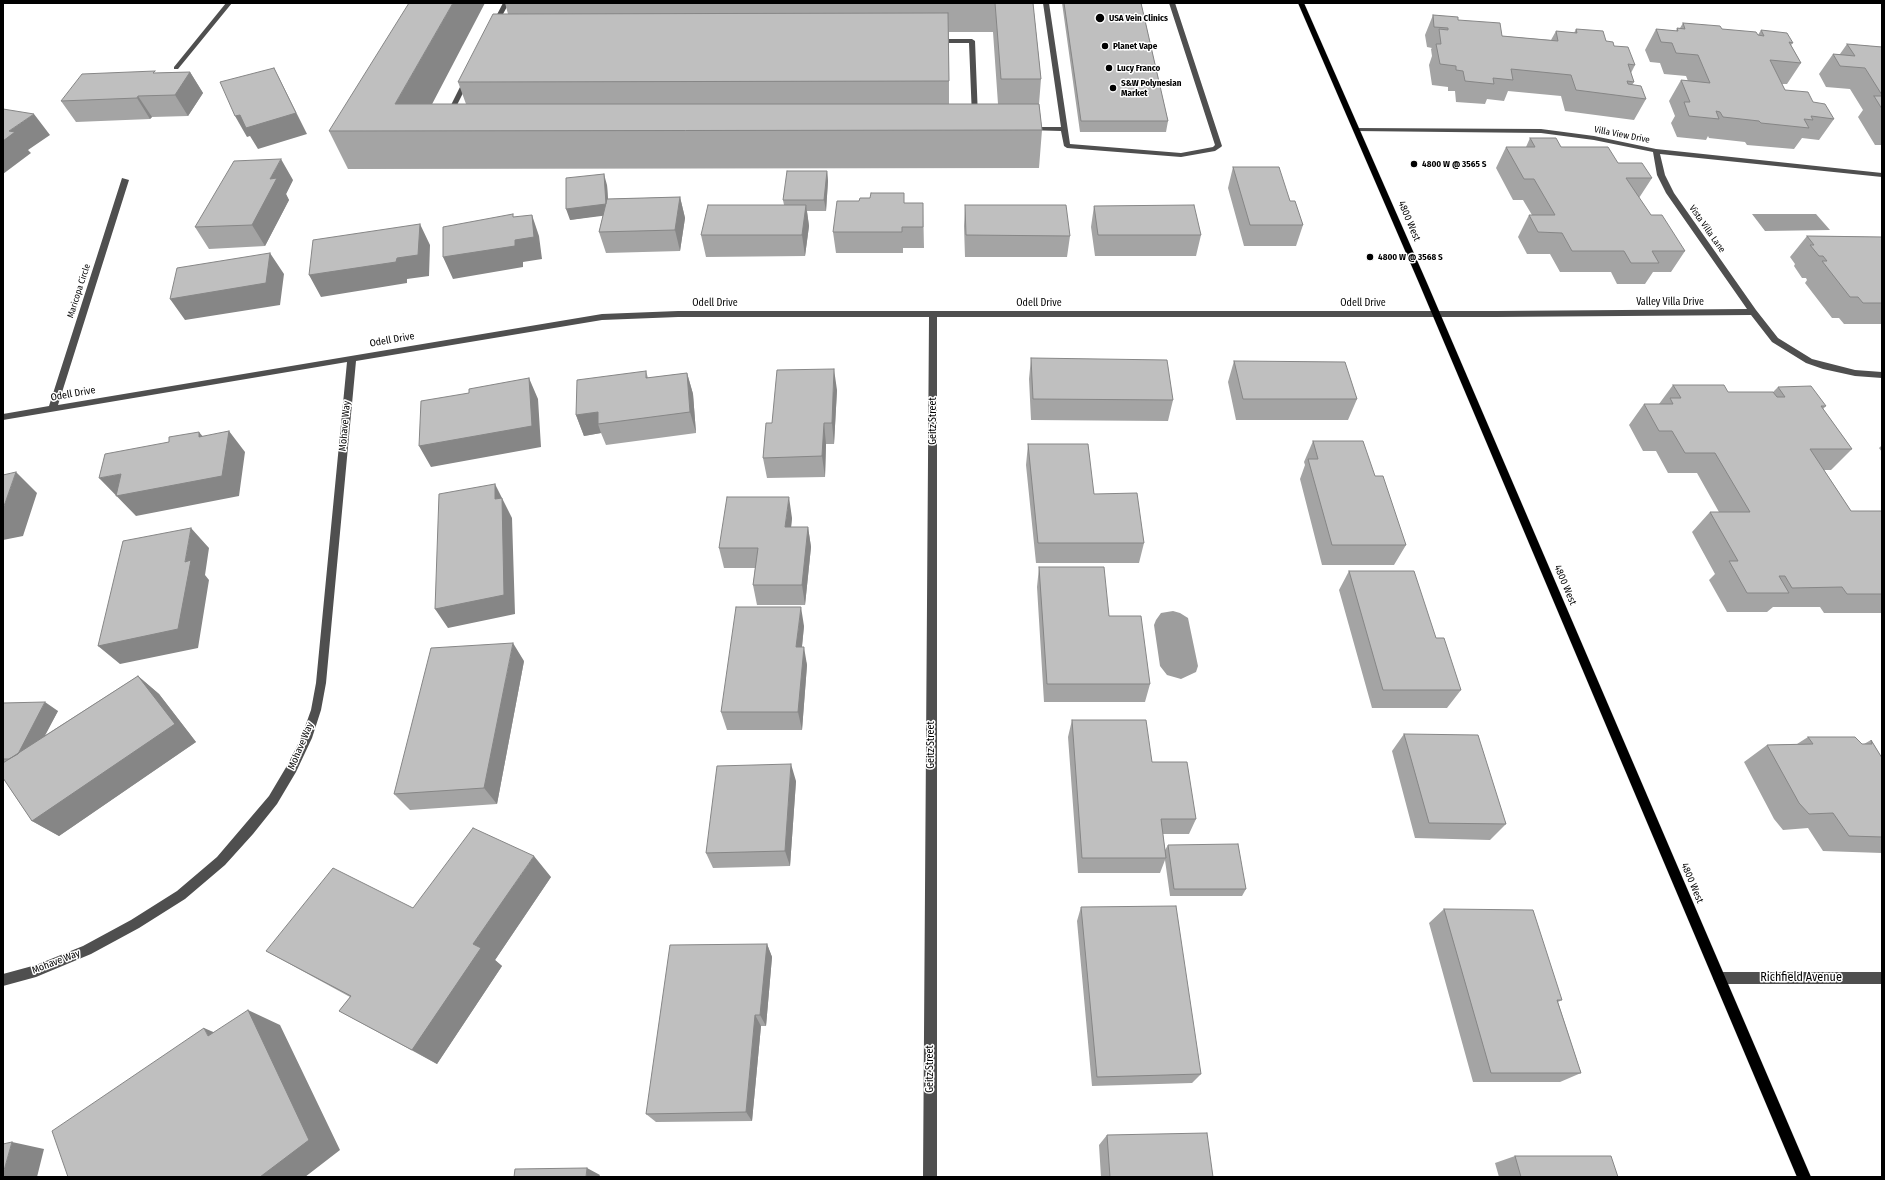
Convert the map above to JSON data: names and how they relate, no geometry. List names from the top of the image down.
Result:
{
  "streets": {
    "main road": ["4800 West"],
    "street": [
      "Villa View Drive",
      "Vista Villa Lane",
      "Maricopa Circle",
      "Valley Villa Drive",
      "Odell Drive",
      "Geitz Street",
      "Mohave Way",
      "Richfield Avenue"
    ]
  },
  "crossings": [
    ["Villa View Drive", "4800 West"],
    ["Villa View Drive", "Vista Villa Lane"],
    ["4800 West", "Valley Villa Drive"],
    ["4800 West", "Odell Drive"],
    ["4800 West", "Richfield Avenue"],
    ["Vista Villa Lane", "Valley Villa Drive"],
    ["Maricopa Circle", "Odell Drive"],
    ["Valley Villa Drive", "Odell Drive"],
    ["Odell Drive", "Geitz Street"],
    ["Odell Drive", "Mohave Way"]
  ],
  "places": [
    "USA Vein Clinics",
    "Planet Vape",
    "Lucy Franco",
    "S&W Polynesian Market",
    "4800 W @ 3565 S",
    "4800 W @ 3568 S"
  ]
}
